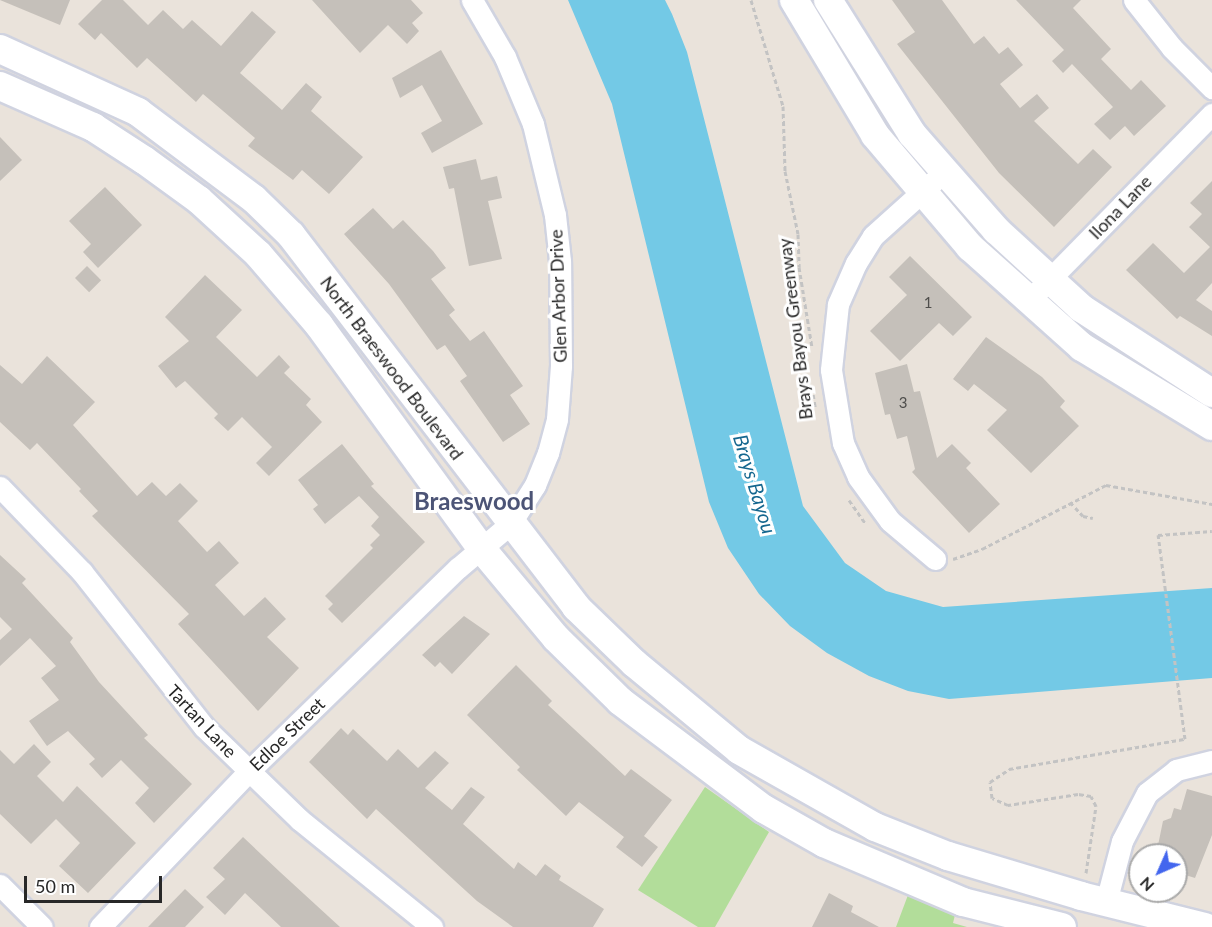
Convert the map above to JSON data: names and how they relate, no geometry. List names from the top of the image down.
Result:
{
  "streets": {
    "main road": ["North Braeswood Boulevard"],
    "street": [
      "Ilona Lane",
      "Glen Arbor Drive",
      "Tartan Lane",
      "Edloe Street"
    ],
    "path": ["Brays Bayou Greenway"]
  },
  "crossings": [
    ["Glen Arbor Drive", "North Braeswood Boulevard"],
    ["Glen Arbor Drive", "Edloe Street"],
    ["North Braeswood Boulevard", "Edloe Street"],
    ["Tartan Lane", "Edloe Street"]
  ],
  "districts": ["Braeswood"],
  "water": ["Brays Bayou"],
  "house_numbers": ["1", "3"],
  "scale_bar": "50 m",
  "north": "bottom left"
}
